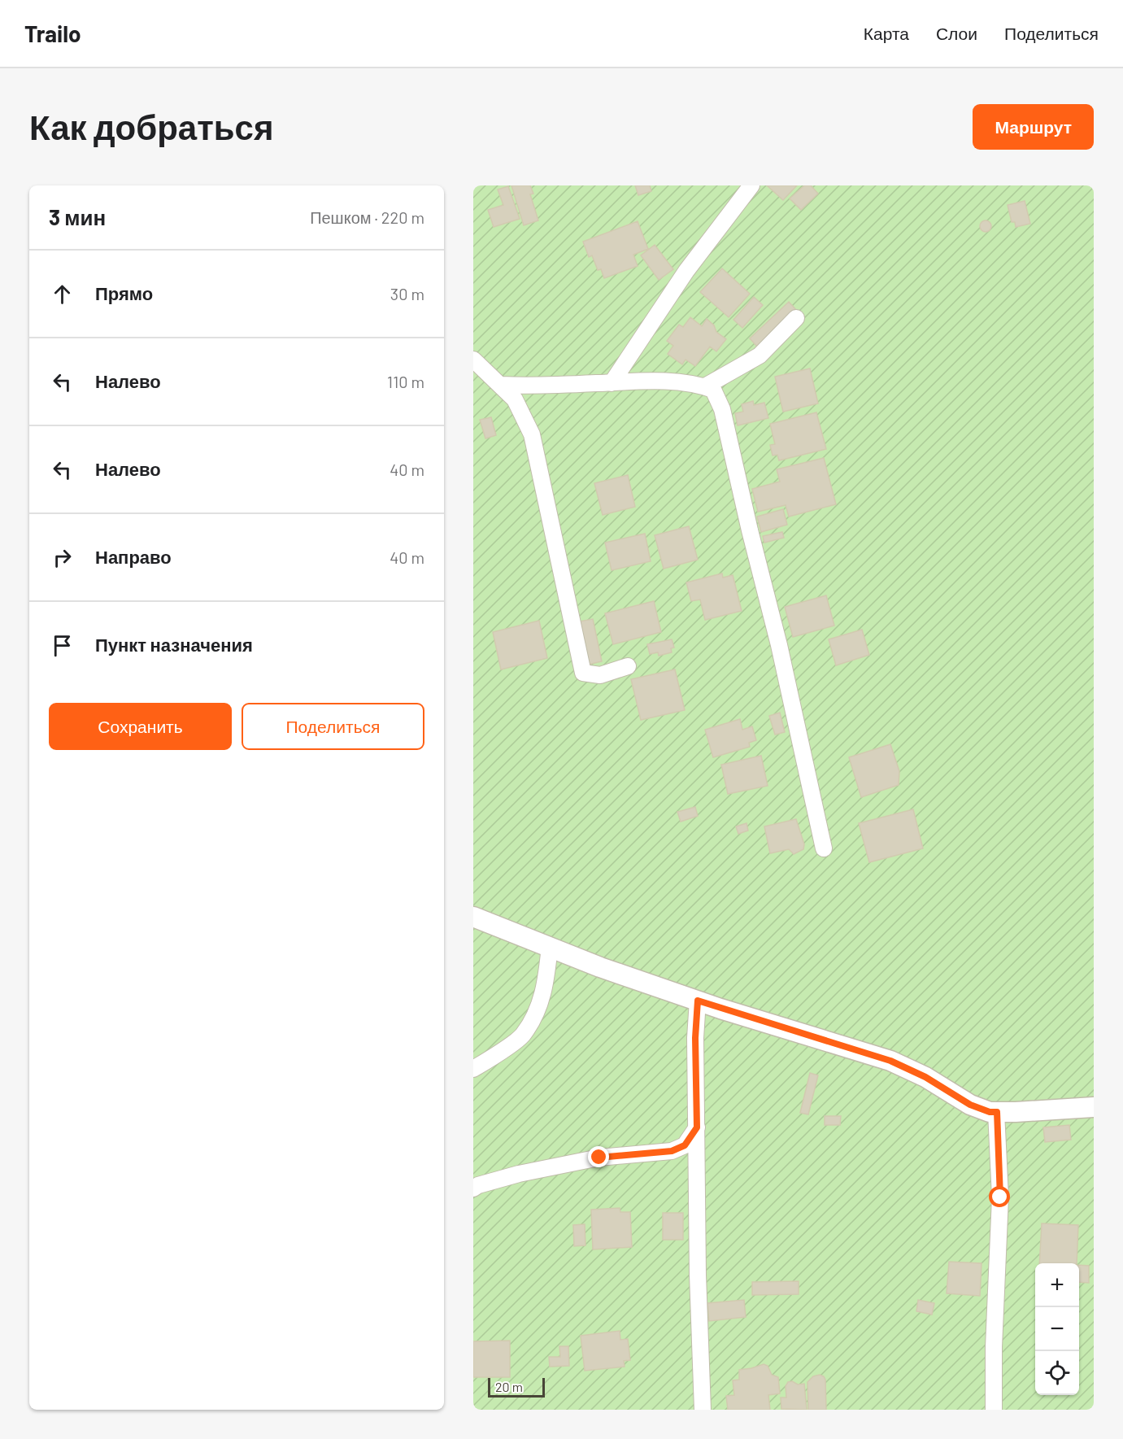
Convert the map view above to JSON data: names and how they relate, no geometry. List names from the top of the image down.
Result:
{
  "scale_bar": "20 m",
  "page": {
    "header": "Trailo",
    "nav": ["Карта", "Слои", "Поделиться"],
    "buttons": [
      "Маршрут",
      ["Сохранить", "Поделиться"]
    ],
    "title": "Как добраться",
    "heading": ["3 мин", "Пешком · 220 m"],
    "list": [
      ["Прямо", "30 m"],
      ["Налево", "110 m"],
      ["Налево", "40 m"],
      ["Направо", "40 m"],
      "Пункт назначения"
    ],
    "map_buttons": ["+", "−"],
    "scale": "20 m"
  }
}
